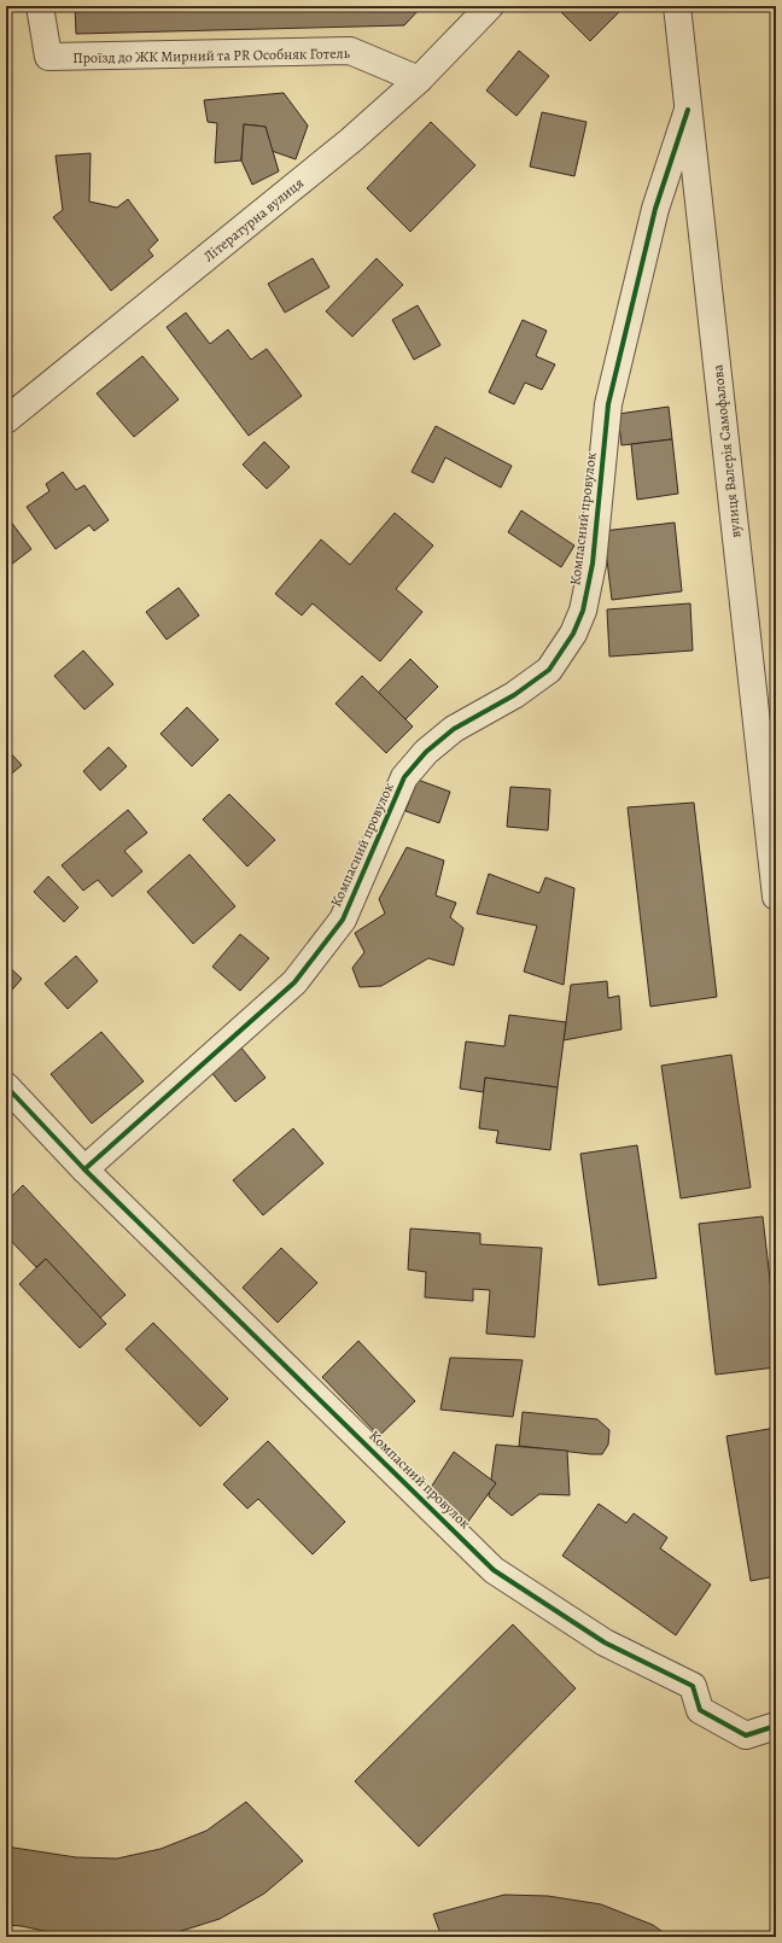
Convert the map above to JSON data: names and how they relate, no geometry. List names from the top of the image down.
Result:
{
  "streets": {
    "street": [
      "Проїзд до ЖК Мирний та PR Особняк Готель",
      "Літературна вулиця",
      "вулиця Валерія Самофалова",
      "Компасний провулок"
    ]
  },
  "crossings": [
    ["Проїзд до ЖК Мирний та PR Особняк Готель", "Літературна вулиця"],
    ["вулиця Валерія Самофалова", "Компасний провулок"]
  ]
}
